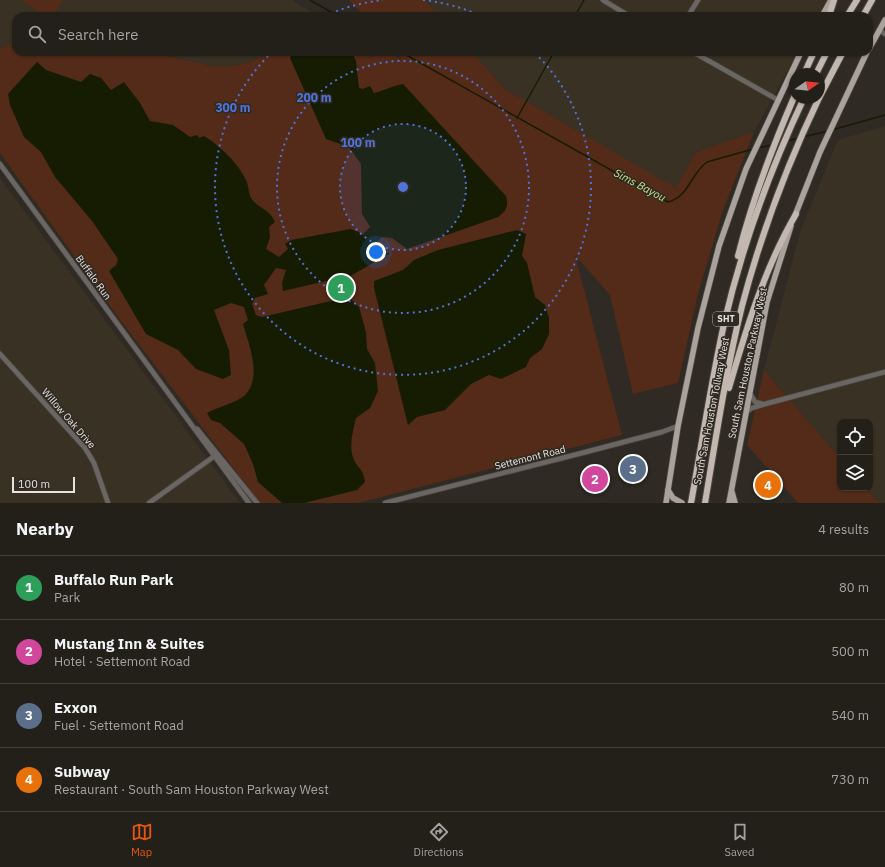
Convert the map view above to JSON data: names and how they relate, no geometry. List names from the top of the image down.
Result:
{
  "streets": {
    "highway": ["SHT", "South Sam Houston Tollway West"],
    "main road": ["South Sam Houston Parkway West"],
    "street": ["Buffalo Run", "Willow Oak Drive", "Settemont Road"]
  },
  "water": ["Sims Bayou"],
  "scale_bar": "100 m",
  "north": "right",
  "page": {
    "search": "Search here",
    "pins": [
      "1",
      "3",
      "2",
      "4"
    ],
    "scale": "100 m",
    "heading": ["Nearby", "4 results"],
    "list": [
      {
        "mark": "1",
        "name": "Buffalo Run Park",
        "note": "Park",
        "value": "80 m"
      },
      {
        "mark": "2",
        "name": "Mustang Inn & Suites",
        "note": "Hotel · Settemont Road",
        "value": "500 m"
      },
      {
        "mark": "3",
        "name": "Exxon",
        "note": "Fuel · Settemont Road",
        "value": "540 m"
      },
      {
        "mark": "4",
        "name": "Subway",
        "note": "Restaurant · South Sam Houston Parkway West",
        "value": "730 m"
      }
    ],
    "nav": ["Map", "Directions", "Saved"]
  },
  "rings": ["200 m", "300 m", "100 m"]
}
